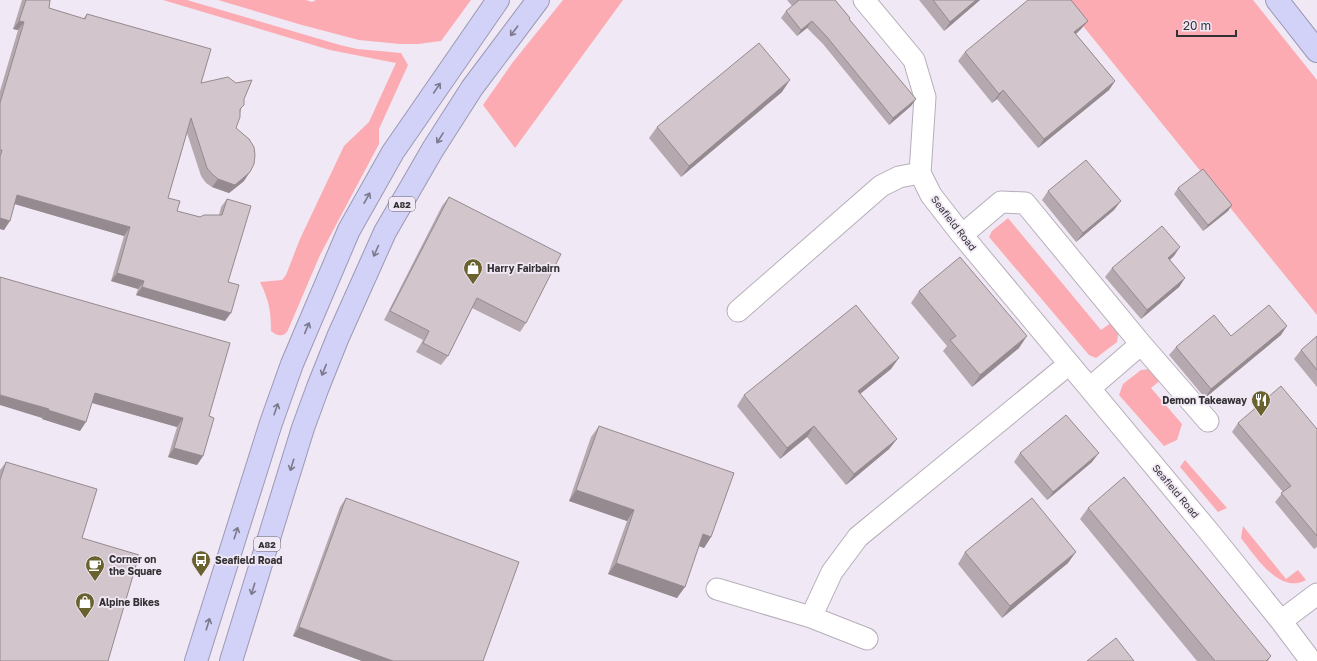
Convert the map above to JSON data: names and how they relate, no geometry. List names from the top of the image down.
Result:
{
  "streets": {
    "highway": ["A82"],
    "street": ["Seafield Road"]
  },
  "places": {
    "shop": ["Harry Fairbairn", "Alpine Bikes"],
    "restaurant": ["Demon Takeaway"],
    "bus stop": ["Seafield Road"],
    "cafe": ["Corner on the Square"]
  },
  "scale_bar": "20 m"
}
